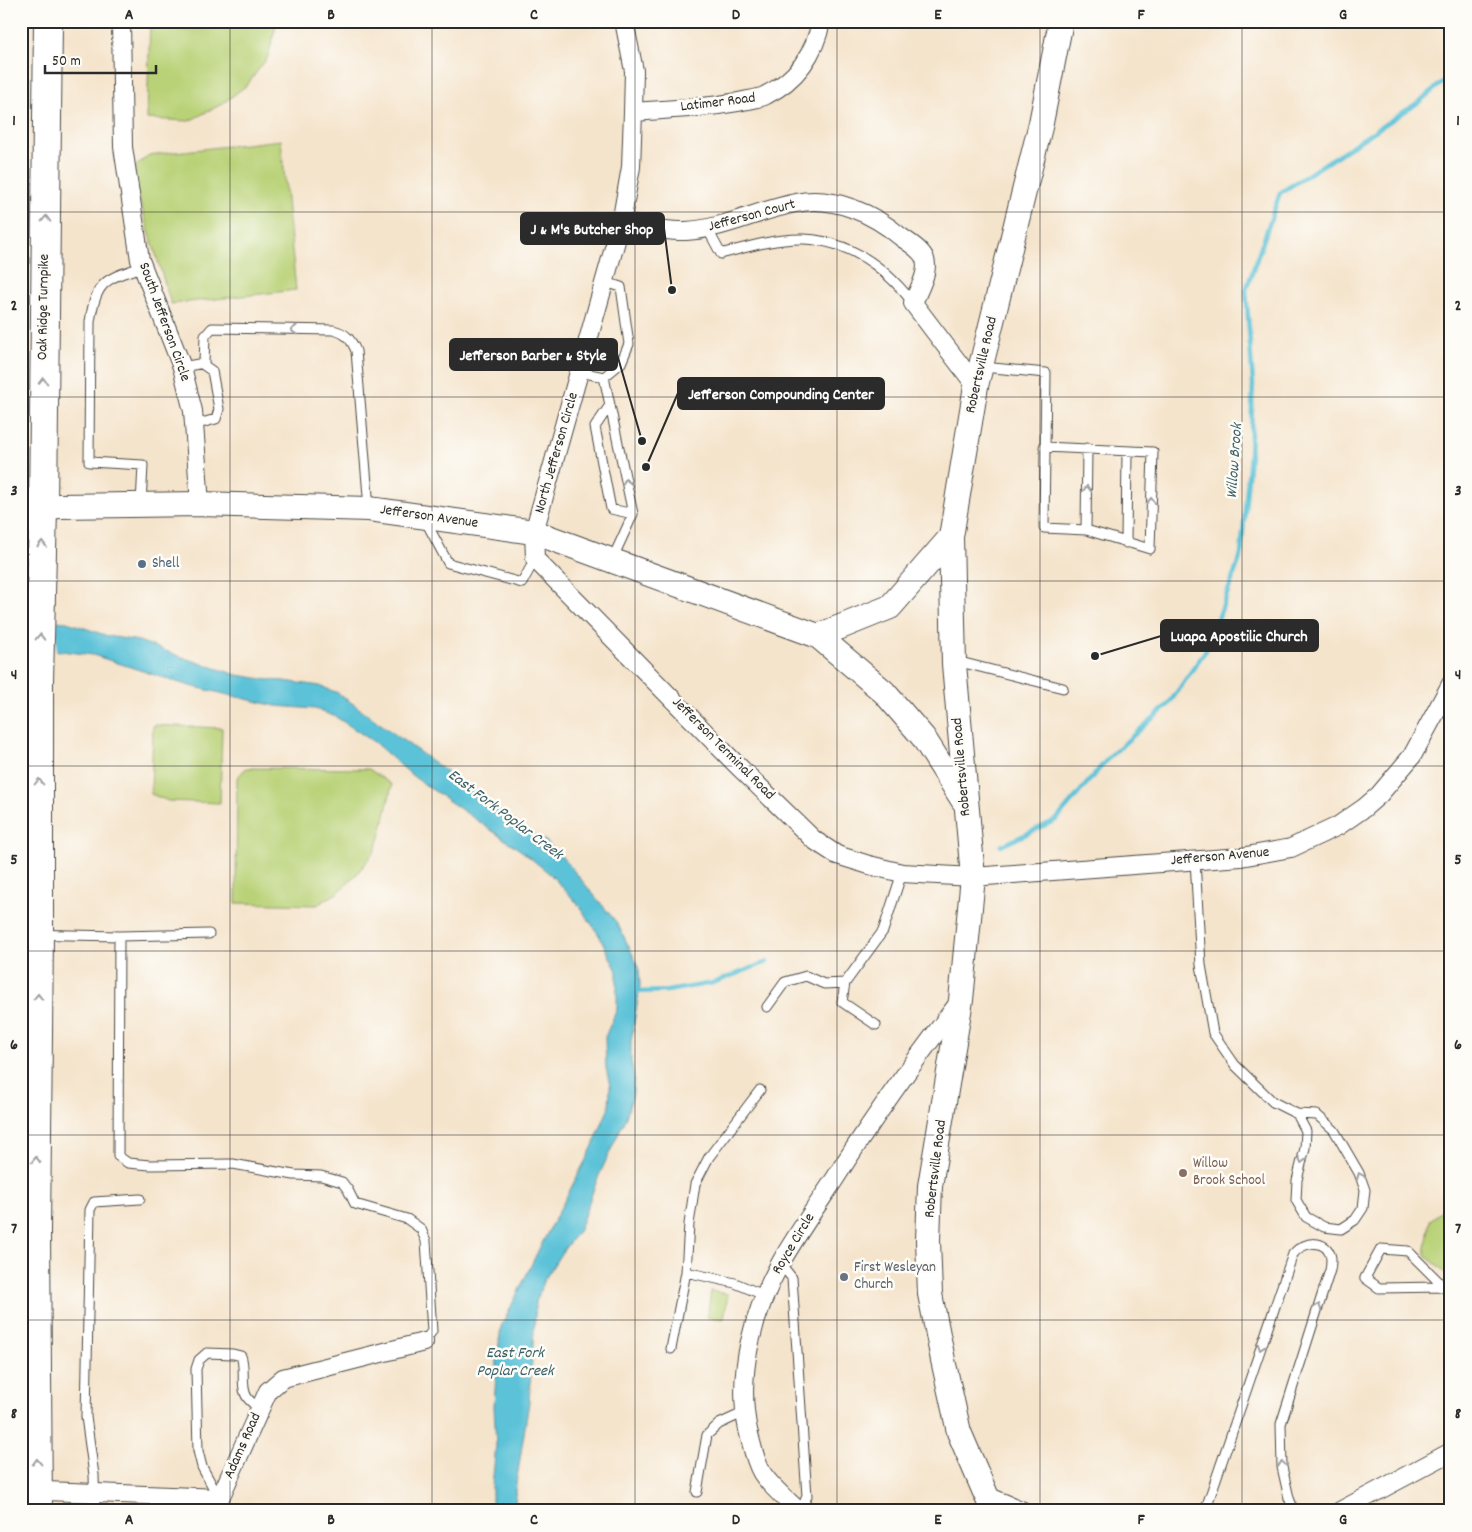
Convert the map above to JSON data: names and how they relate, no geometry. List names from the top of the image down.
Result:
{
  "streets": {
    "highway": ["Oak Ridge Turnpike"],
    "street": [
      "Latimer Road",
      "Jefferson Court",
      "South Jefferson Circle",
      "Robertsville Road",
      "North Jefferson Circle",
      "Jefferson Avenue",
      "Jefferson Terminal Road",
      "Royce Circle",
      "Adams Road"
    ]
  },
  "crossings": [
    ["Latimer Road", "North Jefferson Circle"],
    ["Jefferson Court", "North Jefferson Circle"],
    ["Oak Ridge Turnpike", "Jefferson Avenue"],
    ["Oak Ridge Turnpike", "Adams Road"],
    ["South Jefferson Circle", "Jefferson Avenue"],
    ["Robertsville Road", "Jefferson Avenue"],
    ["Robertsville Road", "Jefferson Terminal Road"],
    ["Robertsville Road", "Royce Circle"],
    ["North Jefferson Circle", "Jefferson Avenue"],
    ["Jefferson Avenue", "Jefferson Terminal Road"]
  ],
  "one_way": ["Oak Ridge Turnpike"],
  "water": ["Willow Brook", "East Fork Poplar Creek"],
  "places": [
    "J & M's Butcher Shop",
    "Jefferson Barber & Style",
    "Jefferson Compounding Center",
    "Shell",
    "Luapa Apostilic Church",
    "Willow Brook School",
    "First Wesleyan Church"
  ],
  "scale_bar": "50 m",
  "grid": {
    "columns": [
      "A",
      "B",
      "C",
      "D",
      "E",
      "F",
      "G"
    ],
    "rows": [
      "1",
      "2",
      "3",
      "4",
      "5",
      "6",
      "7",
      "8"
    ]
  }
}
